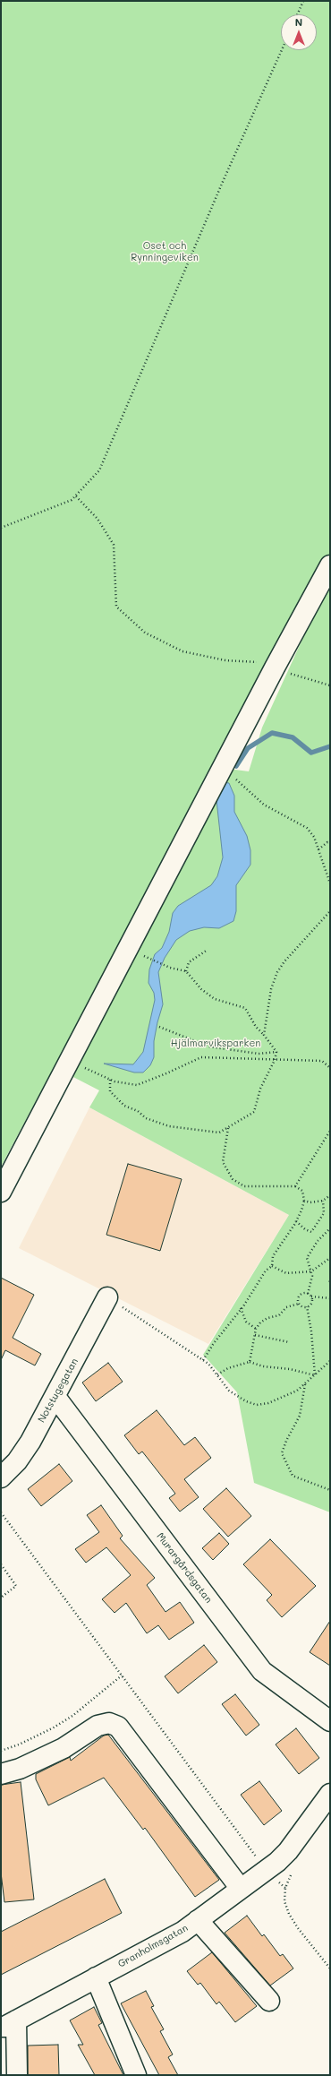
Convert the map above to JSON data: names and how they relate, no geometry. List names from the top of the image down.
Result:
{
  "streets": {
    "street": ["Notstugegatan", "Murargårdsgatan", "Granholmsgatan"]
  },
  "crossings": [
    ["Notstugegatan", "Murargårdsgatan"]
  ],
  "parks": ["Oset och Rynningeviken", "Hjälmarviksparken"],
  "north": "top"
}
